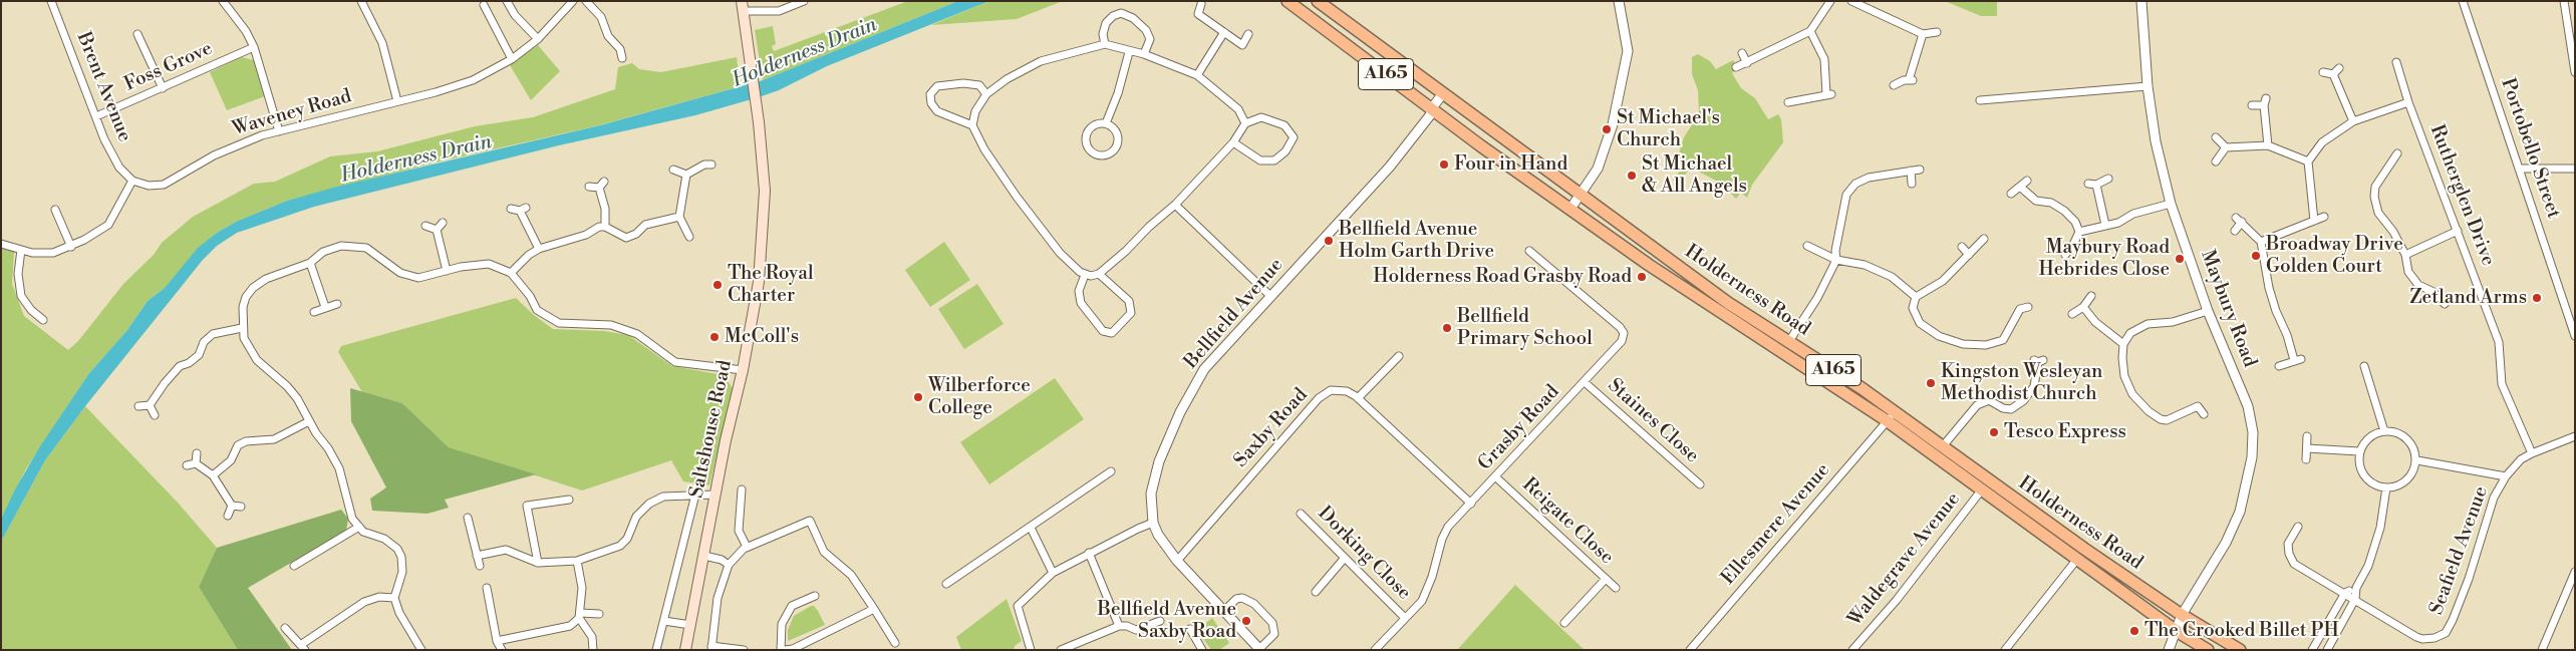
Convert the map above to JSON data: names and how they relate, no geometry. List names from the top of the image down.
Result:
{
  "streets": {
    "highway": ["A165", "Holderness Road"],
    "main road": ["Saltshouse Road"],
    "street": [
      "Foss Grove",
      "Brent Avenue",
      "Waveney Road",
      "Portobello Street",
      "Rutherglen Drive",
      "Maybury Road",
      "Bellfield Avenue",
      "Staines Close",
      "Saxby Road",
      "Grasby Road",
      "Reigate Close",
      "Ellesmere Avenue",
      "Seafield Avenue",
      "Dorking Close",
      "Waldegrave Avenue"
    ]
  },
  "crossings": [
    ["Foss Grove", "Brent Avenue"],
    ["Brent Avenue", "Waveney Road"],
    ["Rutherglen Drive", "Seafield Avenue"],
    ["Holderness Road", "Maybury Road"],
    ["Holderness Road", "Bellfield Avenue"],
    ["Holderness Road", "Ellesmere Avenue"],
    ["Holderness Road", "Waldegrave Avenue"],
    ["Bellfield Avenue", "Saxby Road"],
    ["Staines Close", "Grasby Road"],
    ["Saxby Road", "Grasby Road"],
    ["Grasby Road", "Reigate Close"],
    ["Grasby Road", "Dorking Close"]
  ],
  "water": ["Holderness Drain"],
  "places": [
    "St Michael's Church",
    "Four in Hand",
    "St Michael & All Angels",
    "Bellfield Avenue Holm Garth Drive",
    "Broadway Drive Golden Court",
    "Maybury Road Hebrides Close",
    "Holderness Road Grasby Road",
    "The Royal Charter",
    "Zetland Arms",
    "Bellfield Primary School",
    "McColl's",
    "Kingston Wesleyan Methodist Church",
    "Wilberforce College",
    "Tesco Express",
    "Bellfield Avenue Saxby Road",
    "The Crooked Billet PH"
  ]
}
